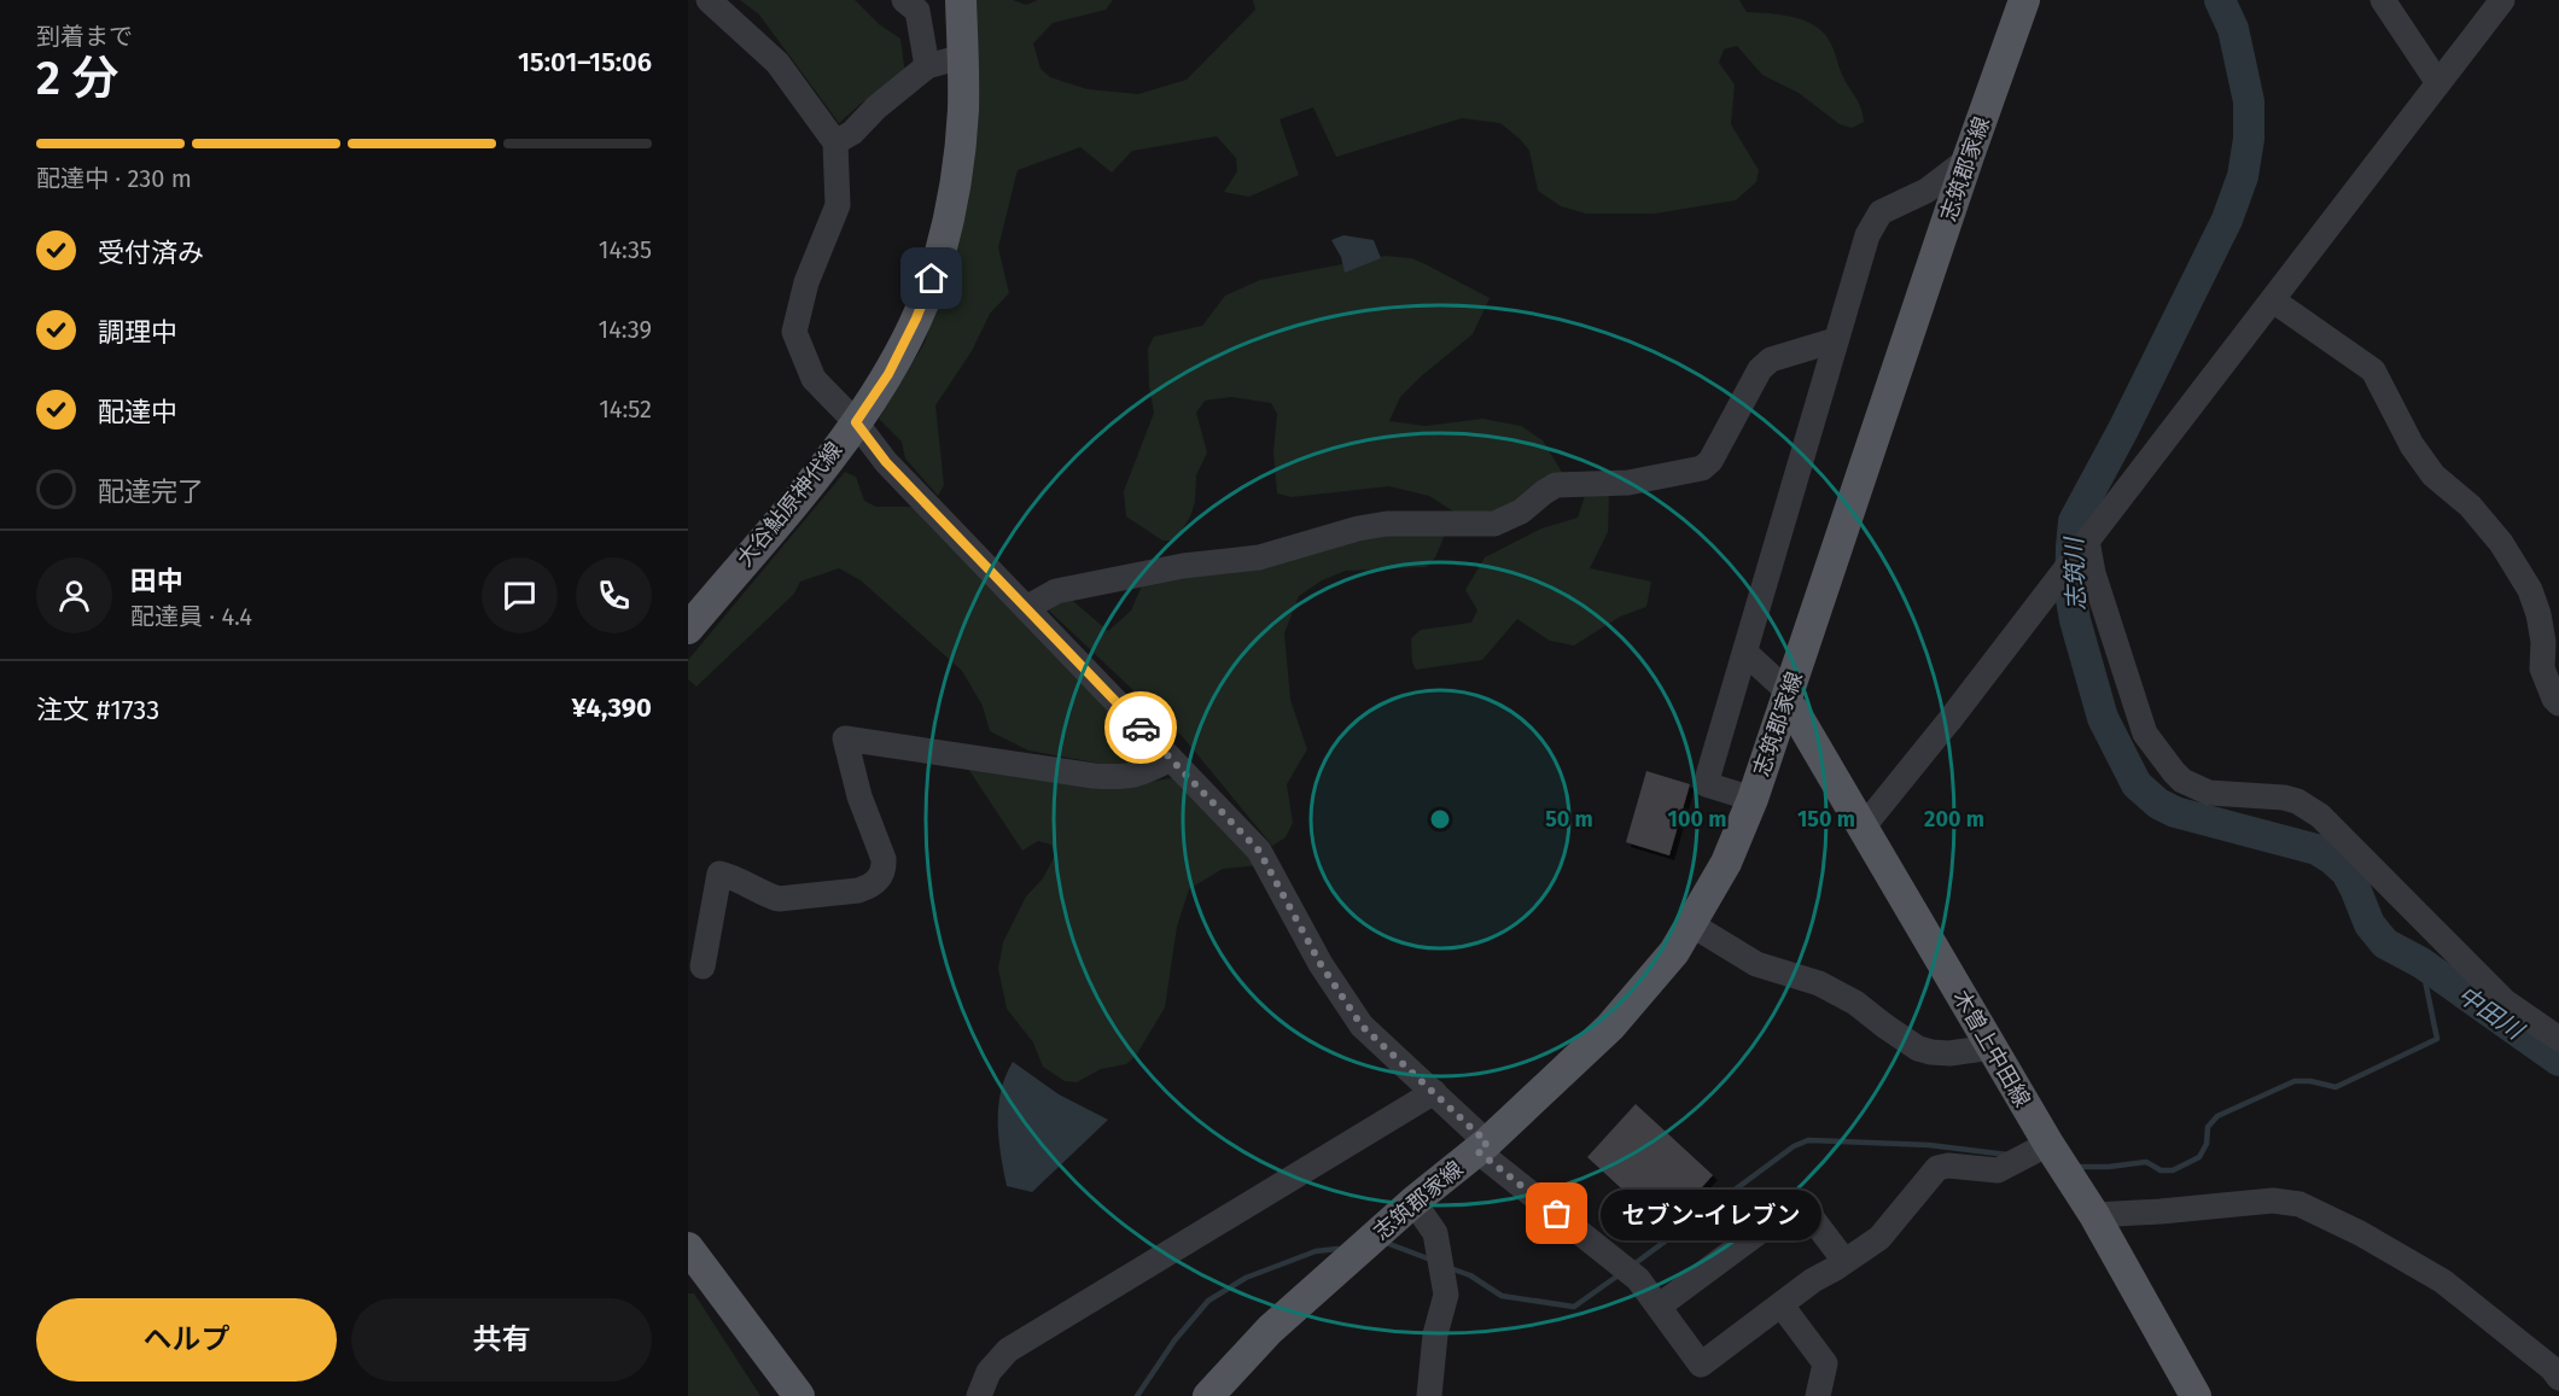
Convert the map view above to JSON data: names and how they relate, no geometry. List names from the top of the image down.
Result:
{
  "streets": {
    "main road": ["志筑郡家線", "大谷鮎原神代線", "木曽上中田線"]
  },
  "crossings": [
    ["志筑郡家線", "木曽上中田線"]
  ],
  "water": ["志筑川", "中田川"],
  "places": ["セブン-イレブン"],
  "page": {
    "heading": ["2 分", "到着まで", "15:01–15:06"],
    "panel": [
      "田中",
      "配達員 · 4.4",
      "注文 #1733",
      "¥4,390"
    ],
    "bar": "配達中 · 230 m",
    "list": [
      ["受付済み", "14:35"],
      ["調理中", "14:39"],
      ["配達中", "14:52"],
      "配達完了"
    ],
    "bubble": "セブン-イレブン",
    "buttons": ["ヘルプ", "共有"]
  },
  "rings": [
    "50 m",
    "100 m",
    "150 m",
    "200 m"
  ]
}
